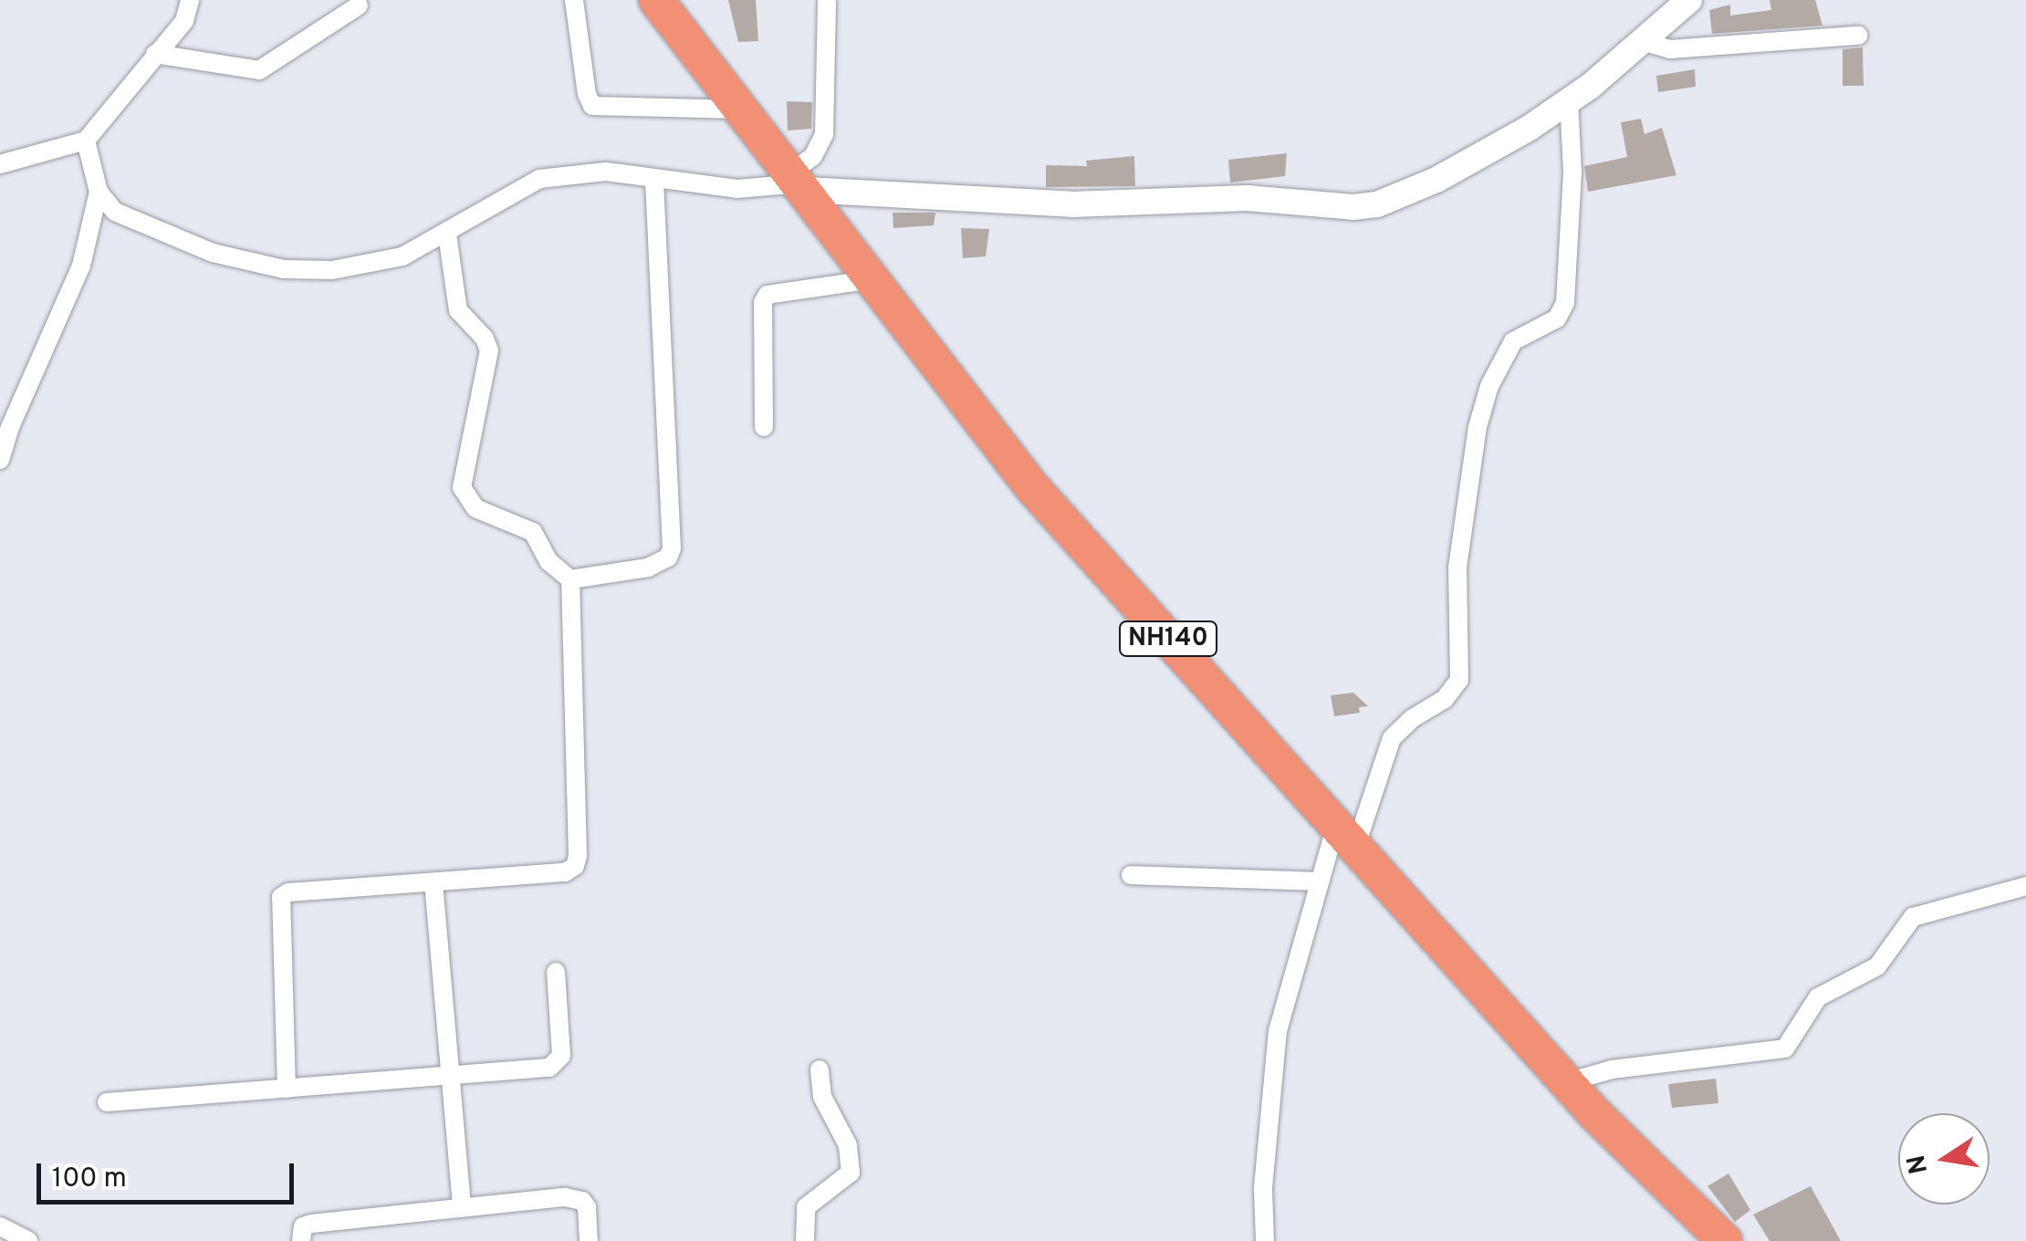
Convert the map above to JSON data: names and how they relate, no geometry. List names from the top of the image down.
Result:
{
  "streets": {
    "highway": ["NH140"]
  },
  "scale_bar": "100 m",
  "north": "left"
}
